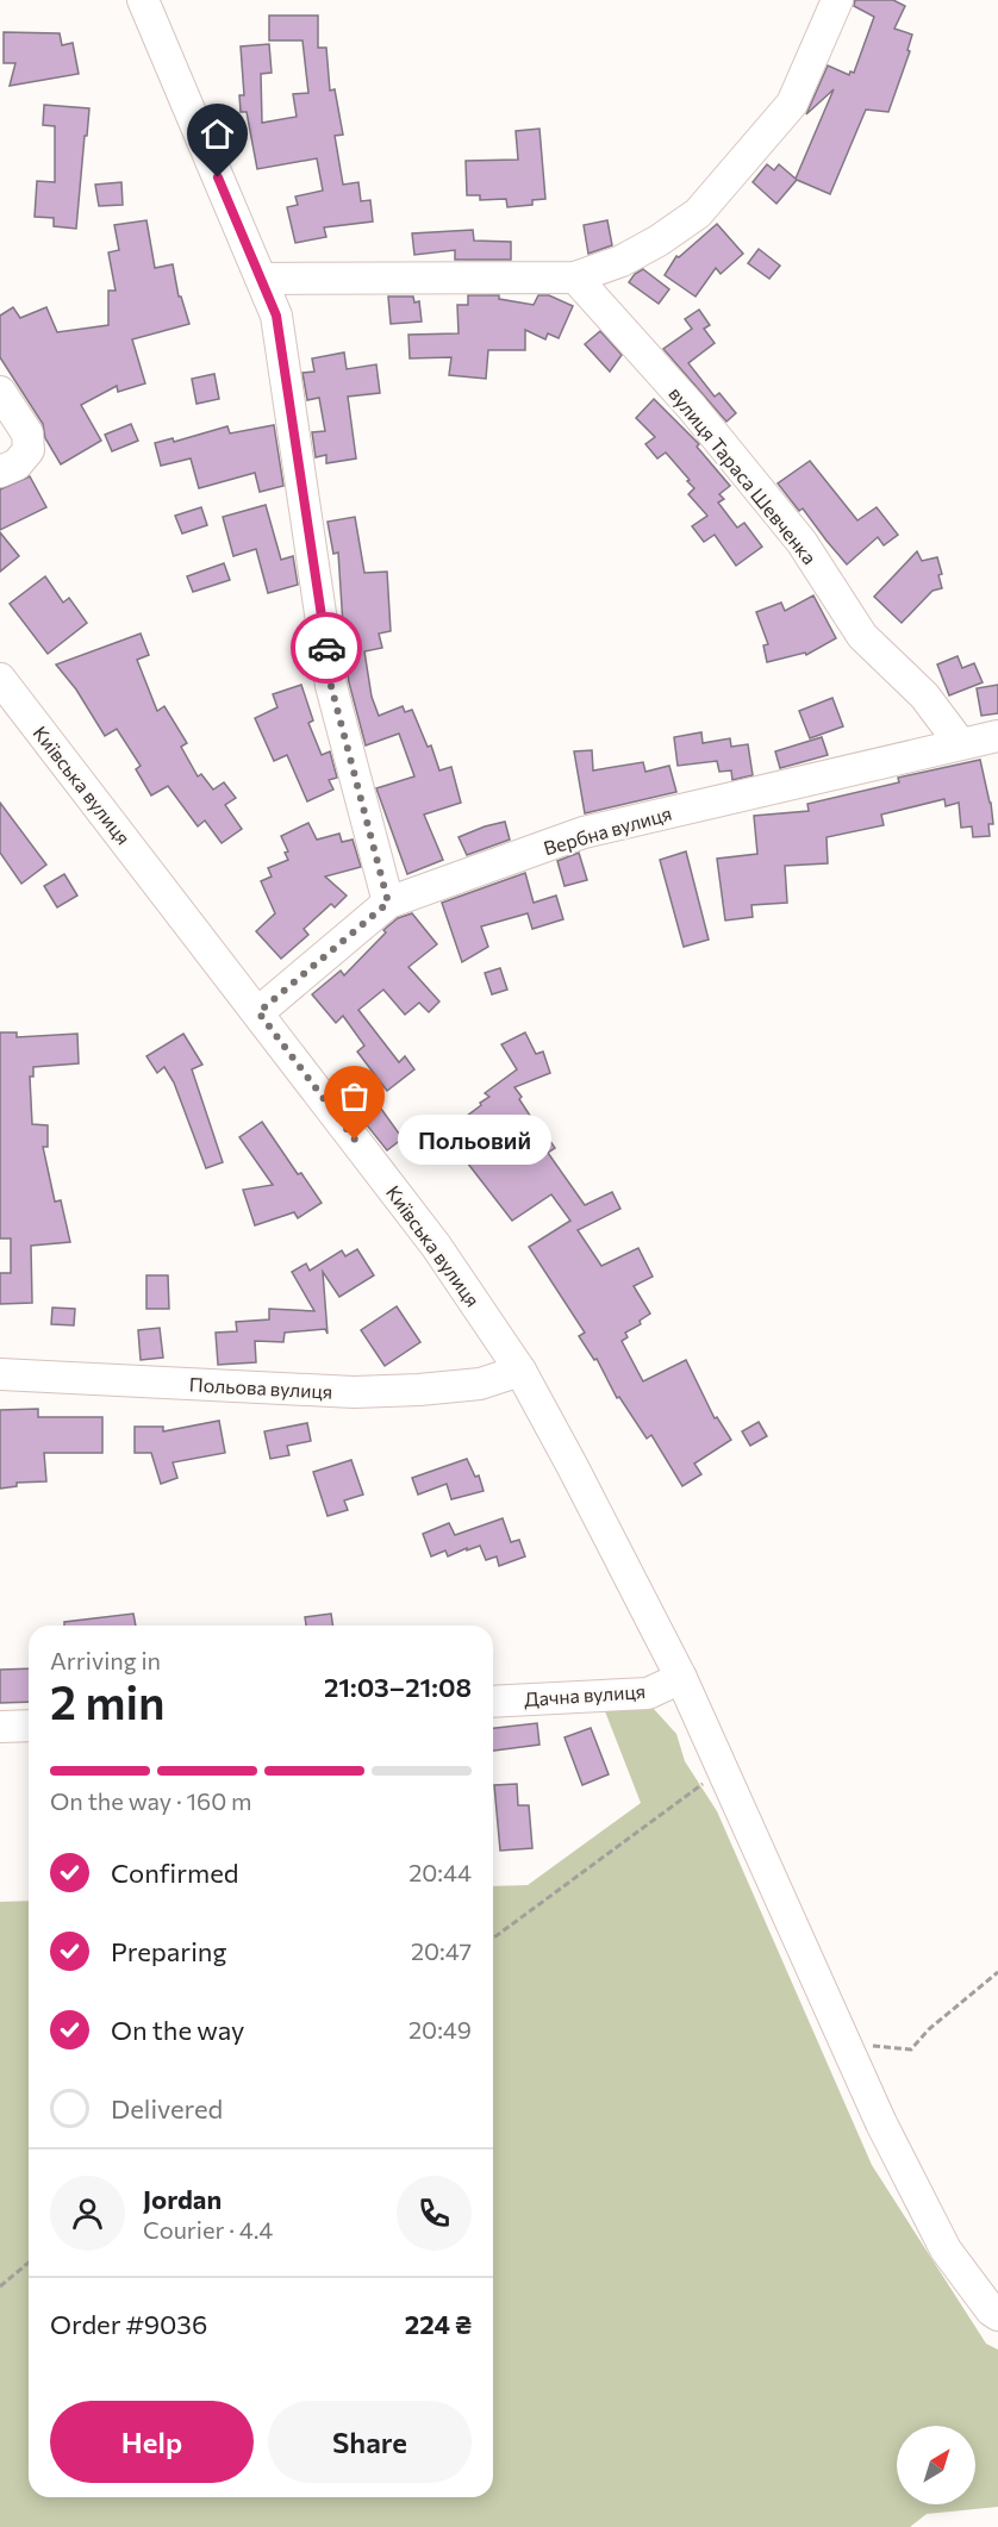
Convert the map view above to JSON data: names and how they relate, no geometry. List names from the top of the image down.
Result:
{
  "streets": {
    "street": [
      "вулиця Тараса Шевченка",
      "Київська вулиця",
      "Вербна вулиця",
      "Польова вулиця",
      "Дачна вулиця"
    ]
  },
  "crossings": [
    ["вулиця Тараса Шевченка", "Вербна вулиця"],
    ["Київська вулиця", "Вербна вулиця"],
    ["Київська вулиця", "Польова вулиця"],
    ["Київська вулиця", "Дачна вулиця"]
  ],
  "places": ["Польовий"],
  "north": "top right",
  "page": {
    "bubble": "Польовий",
    "heading": ["2 min", "Arriving in", "21:03–21:08"],
    "panel": [
      "Jordan",
      "Courier · 4.4",
      "Order #9036",
      "224 ₴"
    ],
    "bar": "On the way · 160 m",
    "list": [
      ["Confirmed", "20:44"],
      ["Preparing", "20:47"],
      ["On the way", "20:49"],
      "Delivered"
    ],
    "buttons": ["Help", "Share"]
  }
}
